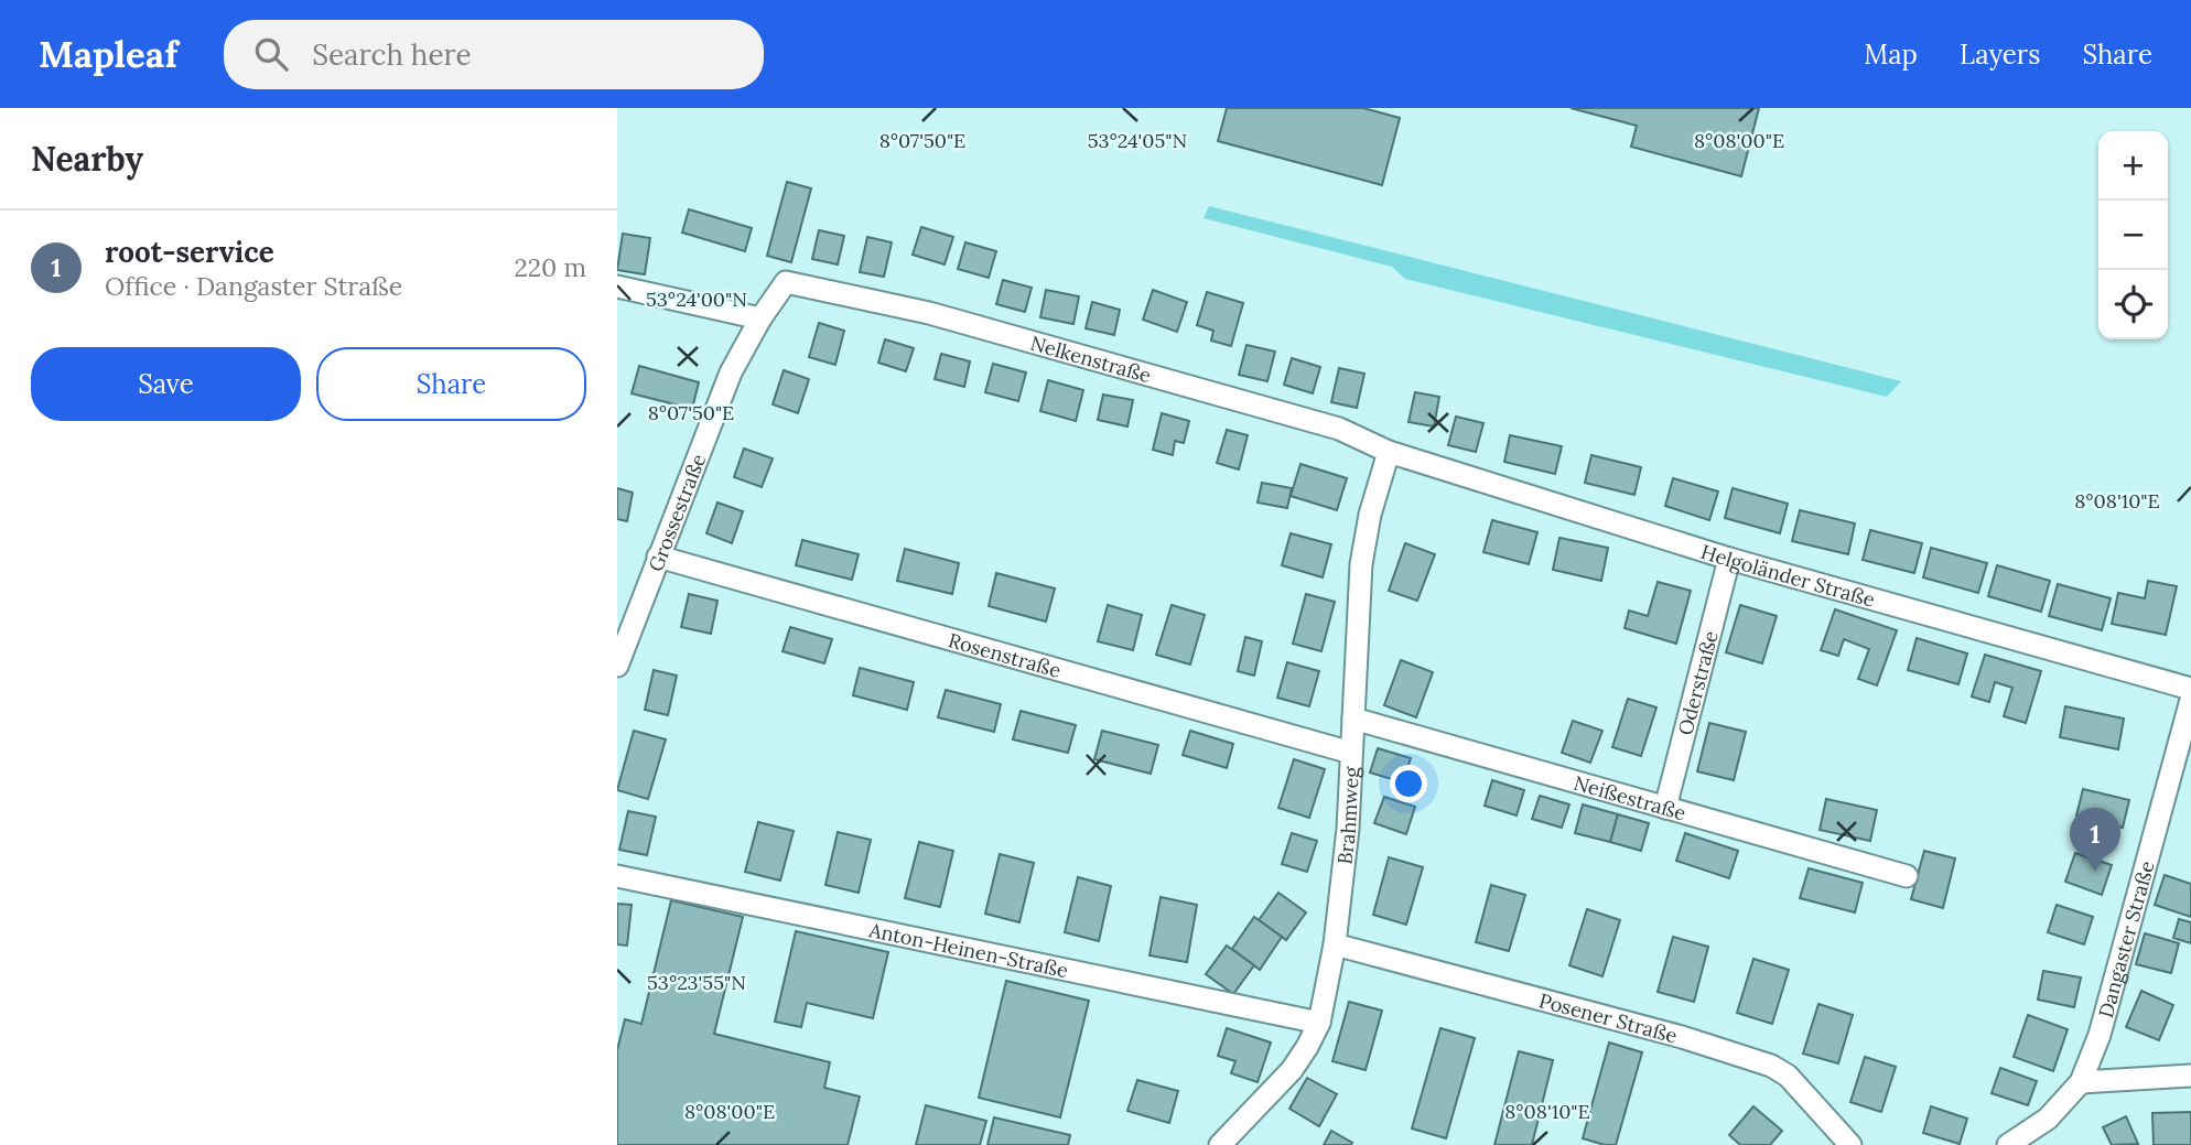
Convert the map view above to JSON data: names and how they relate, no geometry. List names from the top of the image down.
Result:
{
  "streets": {
    "street": [
      "Nelkenstraße",
      "Grossestraße",
      "Helgoländer Straße",
      "Rosenstraße",
      "Oderstraße",
      "Neißestraße",
      "Brahmweg",
      "Dangaster Straße",
      "Anton-Heinen-Straße",
      "Posener Straße"
    ]
  },
  "crossings": [
    ["Nelkenstraße", "Grossestraße"],
    ["Nelkenstraße", "Helgoländer Straße"],
    ["Nelkenstraße", "Brahmweg"],
    ["Grossestraße", "Rosenstraße"],
    ["Helgoländer Straße", "Oderstraße"],
    ["Helgoländer Straße", "Brahmweg"],
    ["Rosenstraße", "Brahmweg"],
    ["Oderstraße", "Neißestraße"],
    ["Neißestraße", "Brahmweg"],
    ["Brahmweg", "Anton-Heinen-Straße"],
    ["Brahmweg", "Posener Straße"]
  ],
  "page": {
    "header": "Mapleaf",
    "search": "Search here",
    "nav": ["Map", "Layers", "Share"],
    "heading": "Nearby",
    "map_buttons": ["+", "−"],
    "list": [
      {
        "mark": "1",
        "name": "root-service",
        "note": "Office · Dangaster Straße",
        "value": "220 m"
      }
    ],
    "buttons": ["Save", "Share"],
    "pins": "1"
  },
  "coordinates": [
    "8°07'50\"E",
    "53°24'05\"N",
    "8°08'00\"E",
    "53°24'00\"N",
    "8°08'10\"E",
    "53°23'55\"N"
  ]
}
